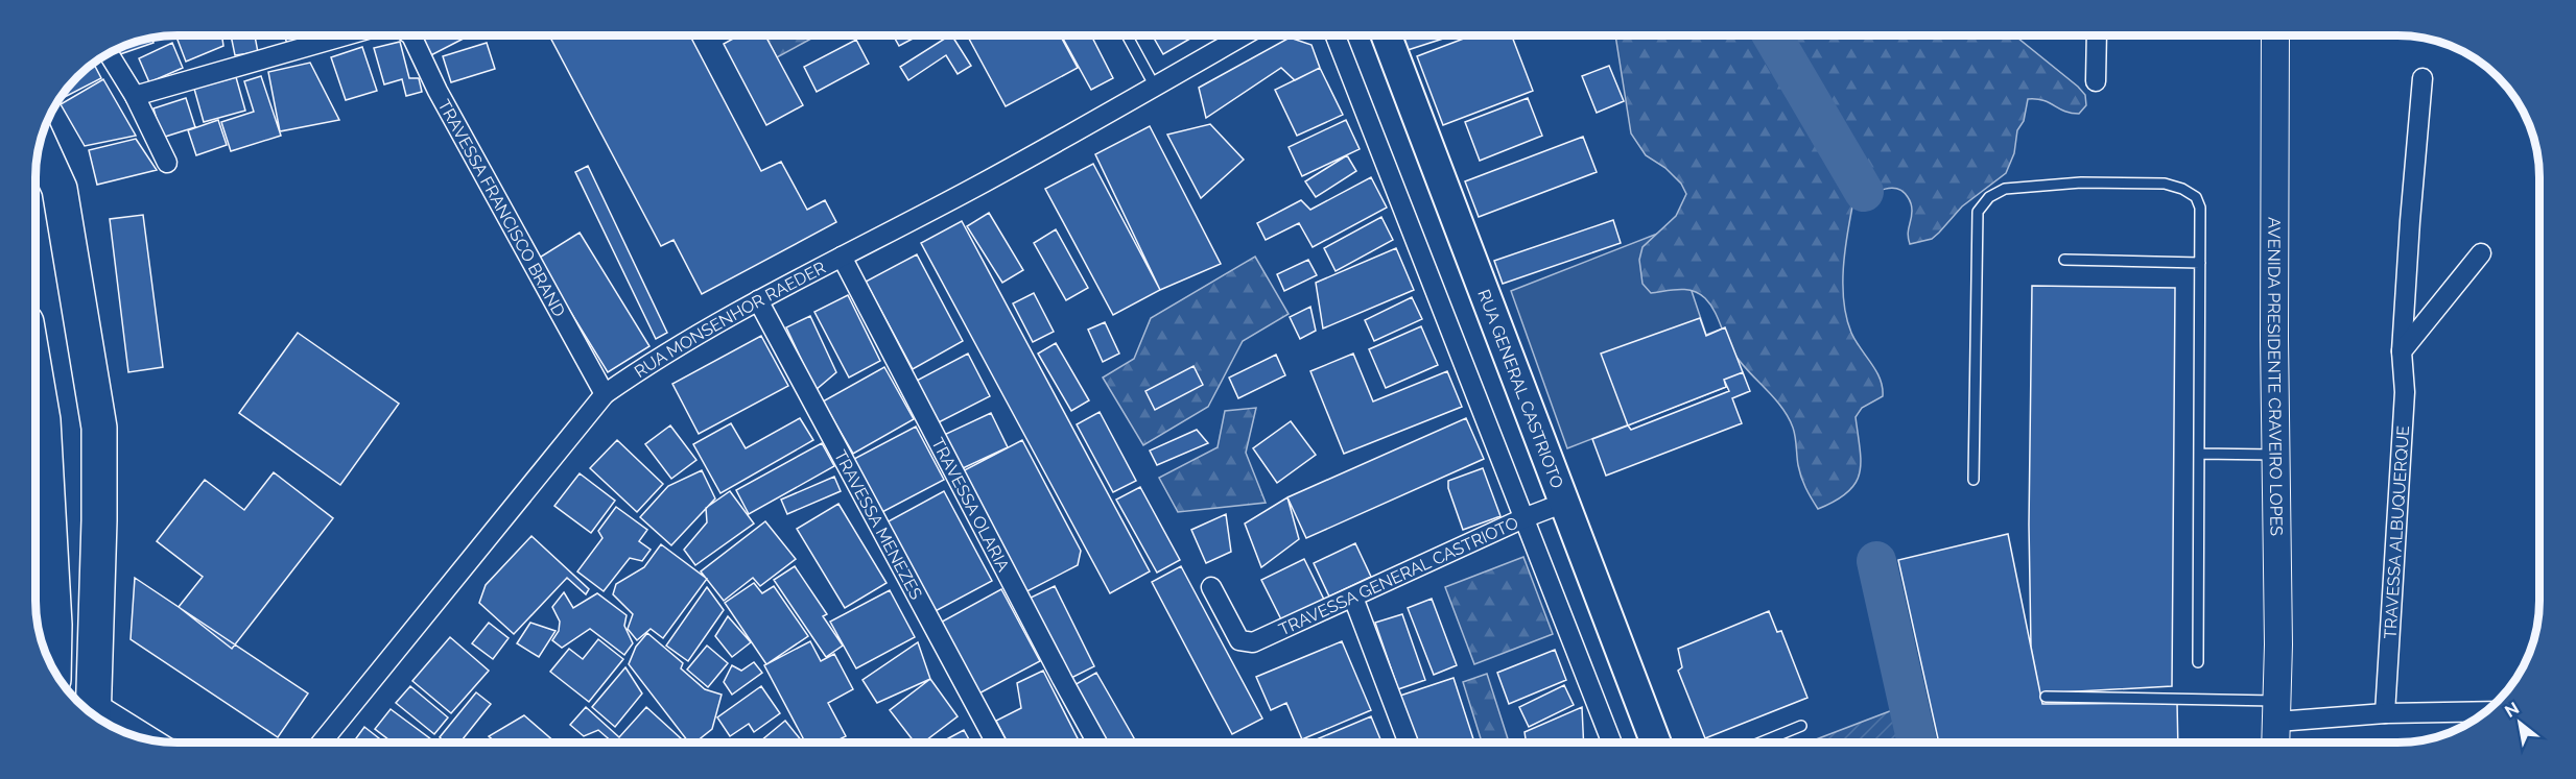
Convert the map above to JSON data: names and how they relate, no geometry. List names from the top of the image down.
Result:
{
  "streets": {
    "main road": ["AVENIDA PRESIDENTE CRAVEIRO LOPES", "RUA GENERAL CASTRIOTO"],
    "street": [
      "TRAVESSA FRANCISCO BRAND",
      "RUA MONSENHOR RAEDER",
      "TRAVESSA OLARIA",
      "TRAVESSA MENEZES",
      "TRAVESSA ALBUQUERQUE",
      "TRAVESSA GENERAL CASTRIOTO"
    ]
  },
  "crossings": [
    ["TRAVESSA FRANCISCO BRAND", "RUA MONSENHOR RAEDER"],
    ["RUA MONSENHOR RAEDER", "TRAVESSA OLARIA"],
    ["RUA MONSENHOR RAEDER", "TRAVESSA MENEZES"],
    ["RUA GENERAL CASTRIOTO", "TRAVESSA GENERAL CASTRIOTO"]
  ],
  "north": "top left"
}
